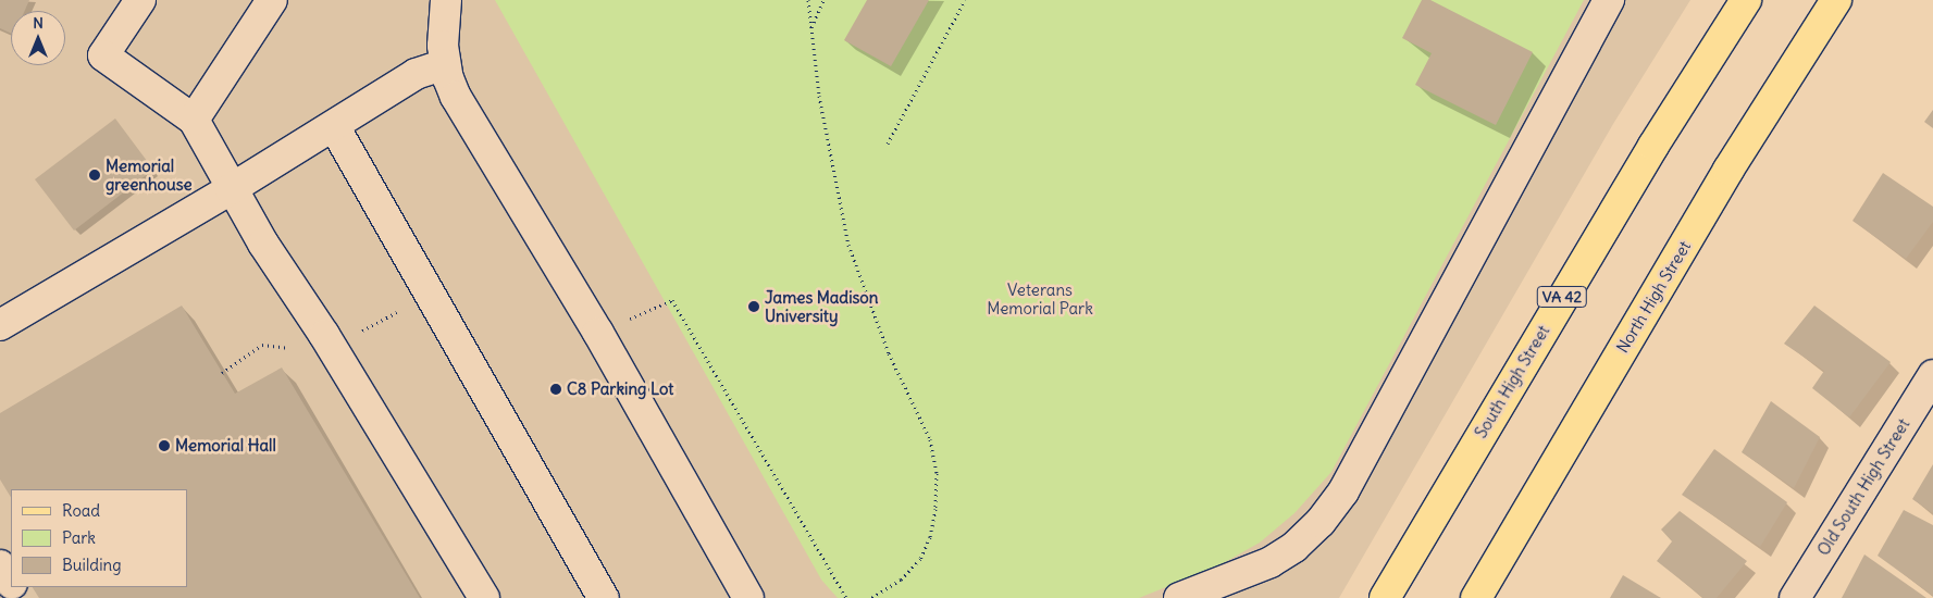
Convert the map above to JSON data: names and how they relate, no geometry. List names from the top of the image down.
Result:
{
  "streets": {
    "main road": ["VA 42", "North High Street", "South High Street"],
    "street": ["Old South High Street"]
  },
  "parks": ["Veterans Memorial Park"],
  "places": [
    "Memorial greenhouse",
    "James Madison University",
    "C8 Parking Lot",
    "Memorial Hall"
  ],
  "legend": ["Road", "Park", "Building"],
  "north": "top"
}
